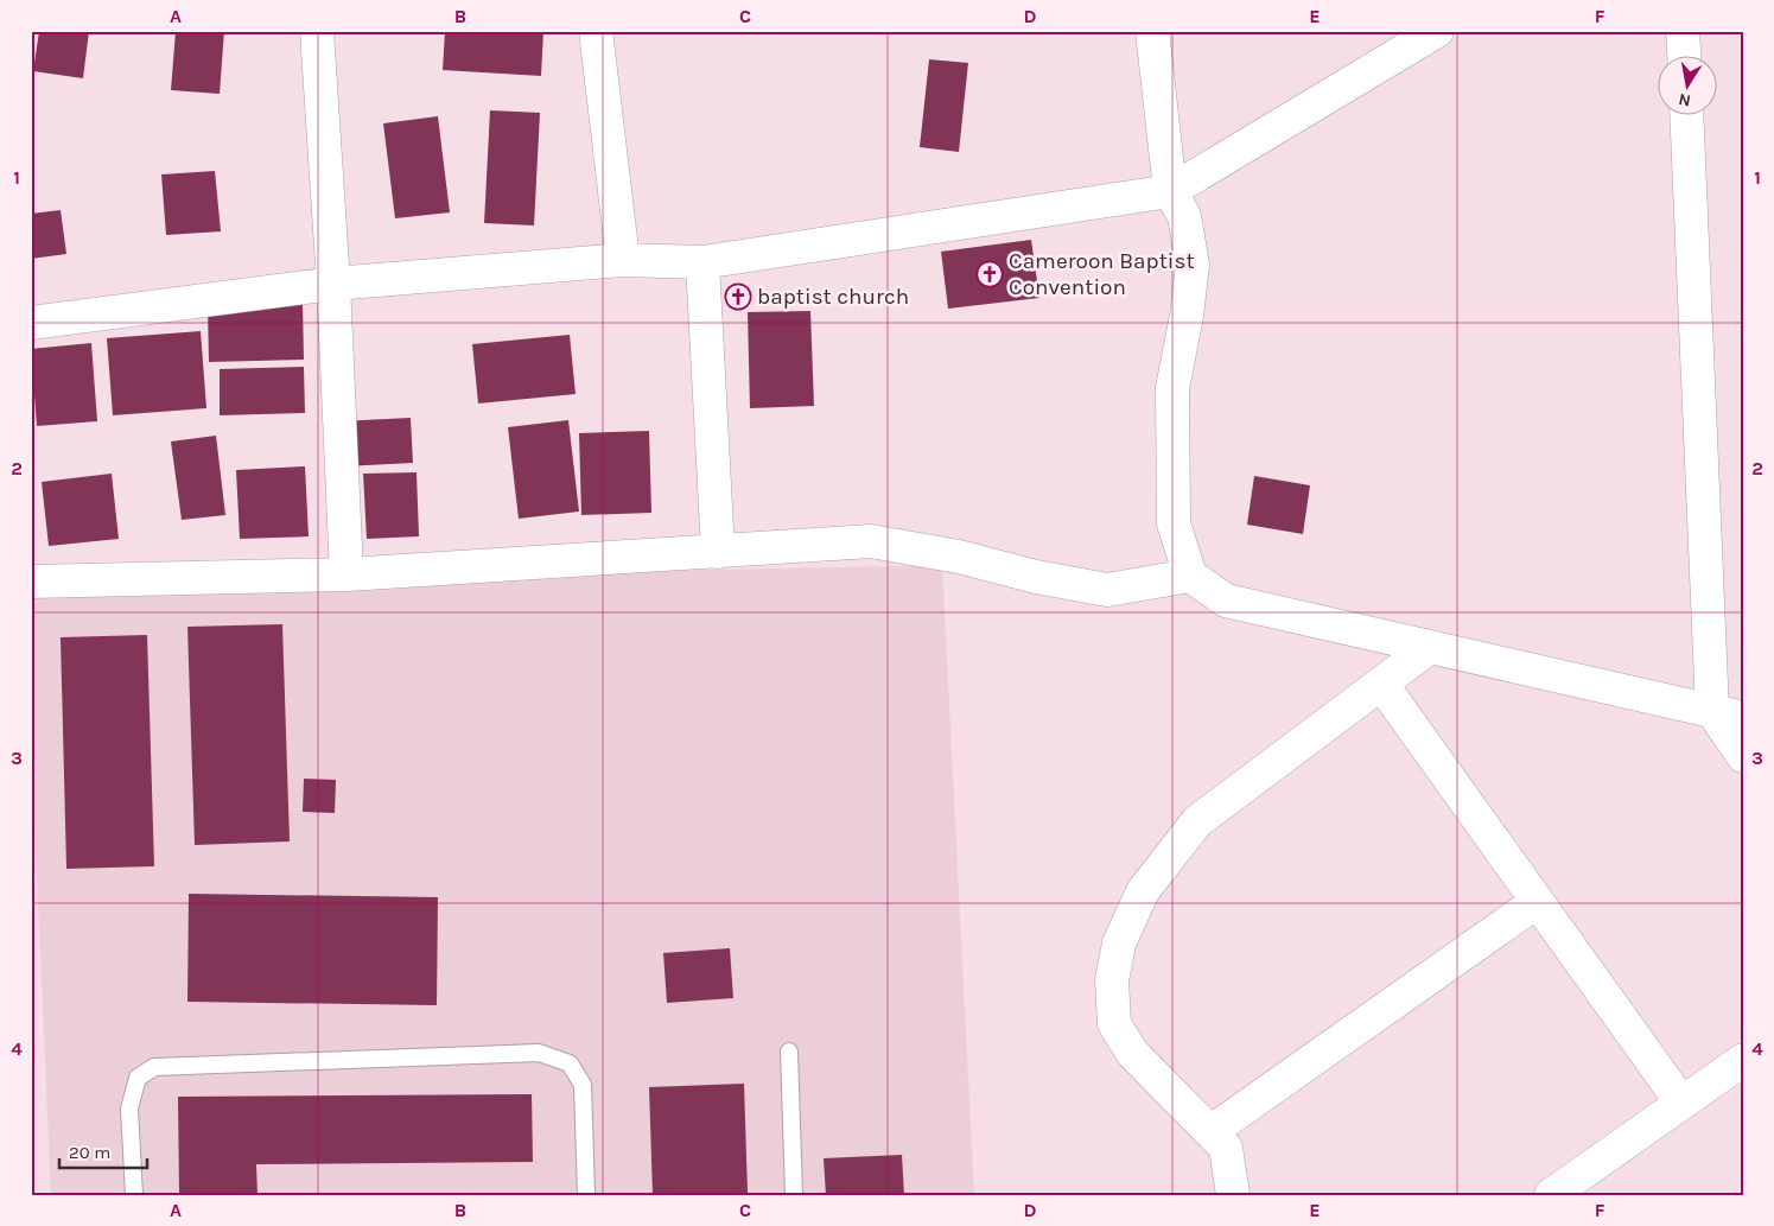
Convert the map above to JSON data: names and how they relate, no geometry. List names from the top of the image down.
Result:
{
  "places": {
    "church": ["Cameroon Baptist Convention", "baptist church"]
  },
  "scale_bar": "20 m",
  "north": "bottom",
  "grid": {
    "columns": [
      "A",
      "B",
      "C",
      "D",
      "E",
      "F"
    ],
    "rows": [
      "1",
      "2",
      "3",
      "4"
    ]
  }
}
